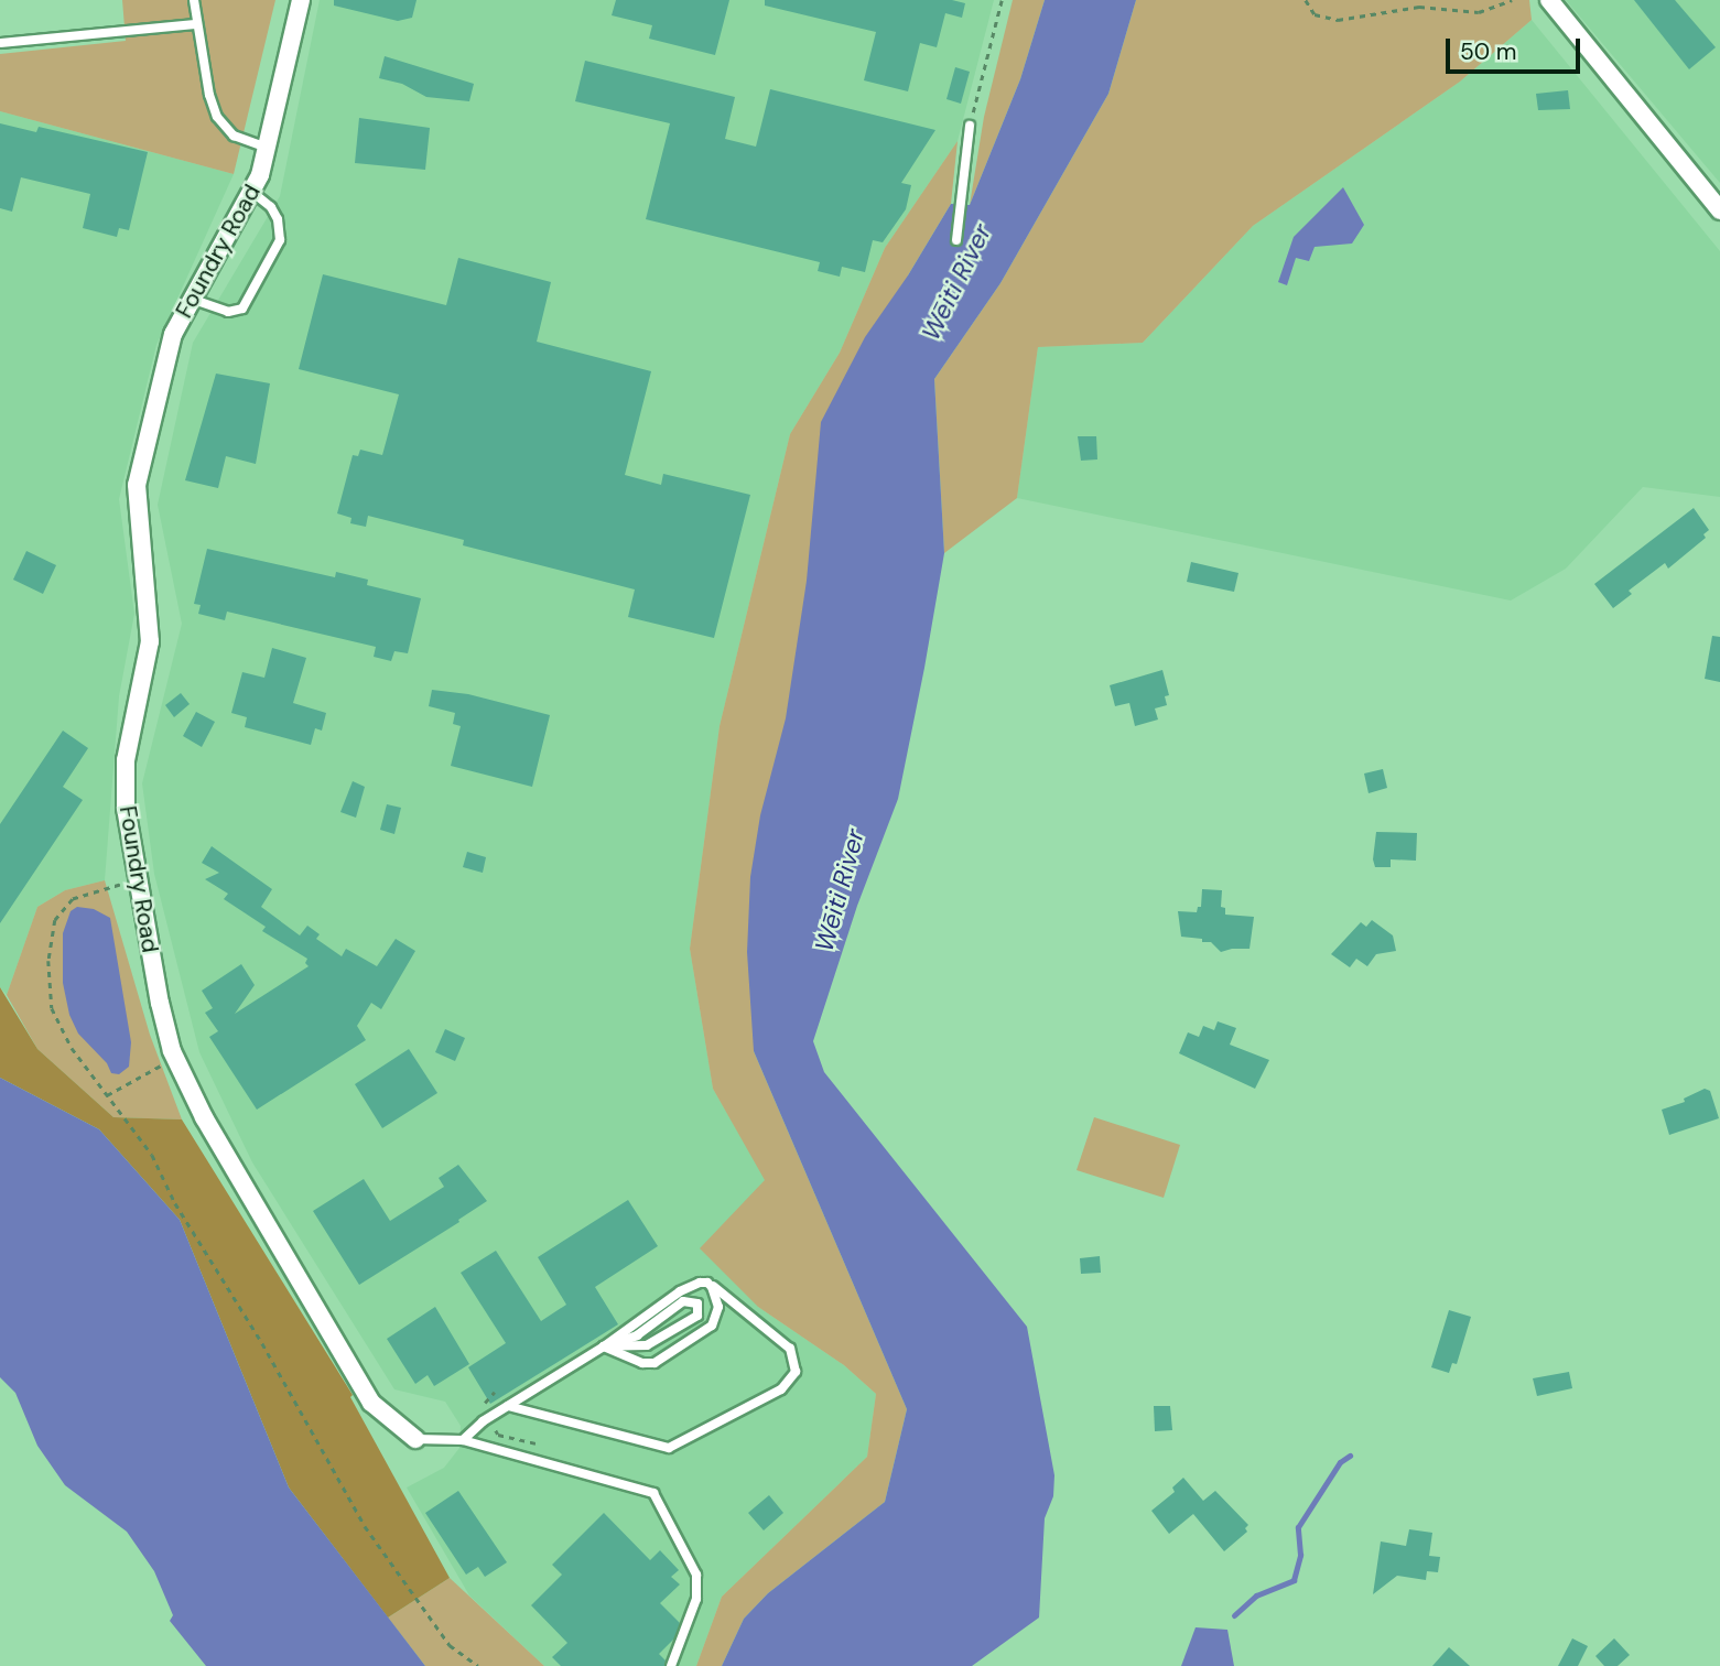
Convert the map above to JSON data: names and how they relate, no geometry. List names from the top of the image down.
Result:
{
  "streets": {
    "street": ["Foundry Road"]
  },
  "water": ["Wēiti River"],
  "scale_bar": "50 m"
}
